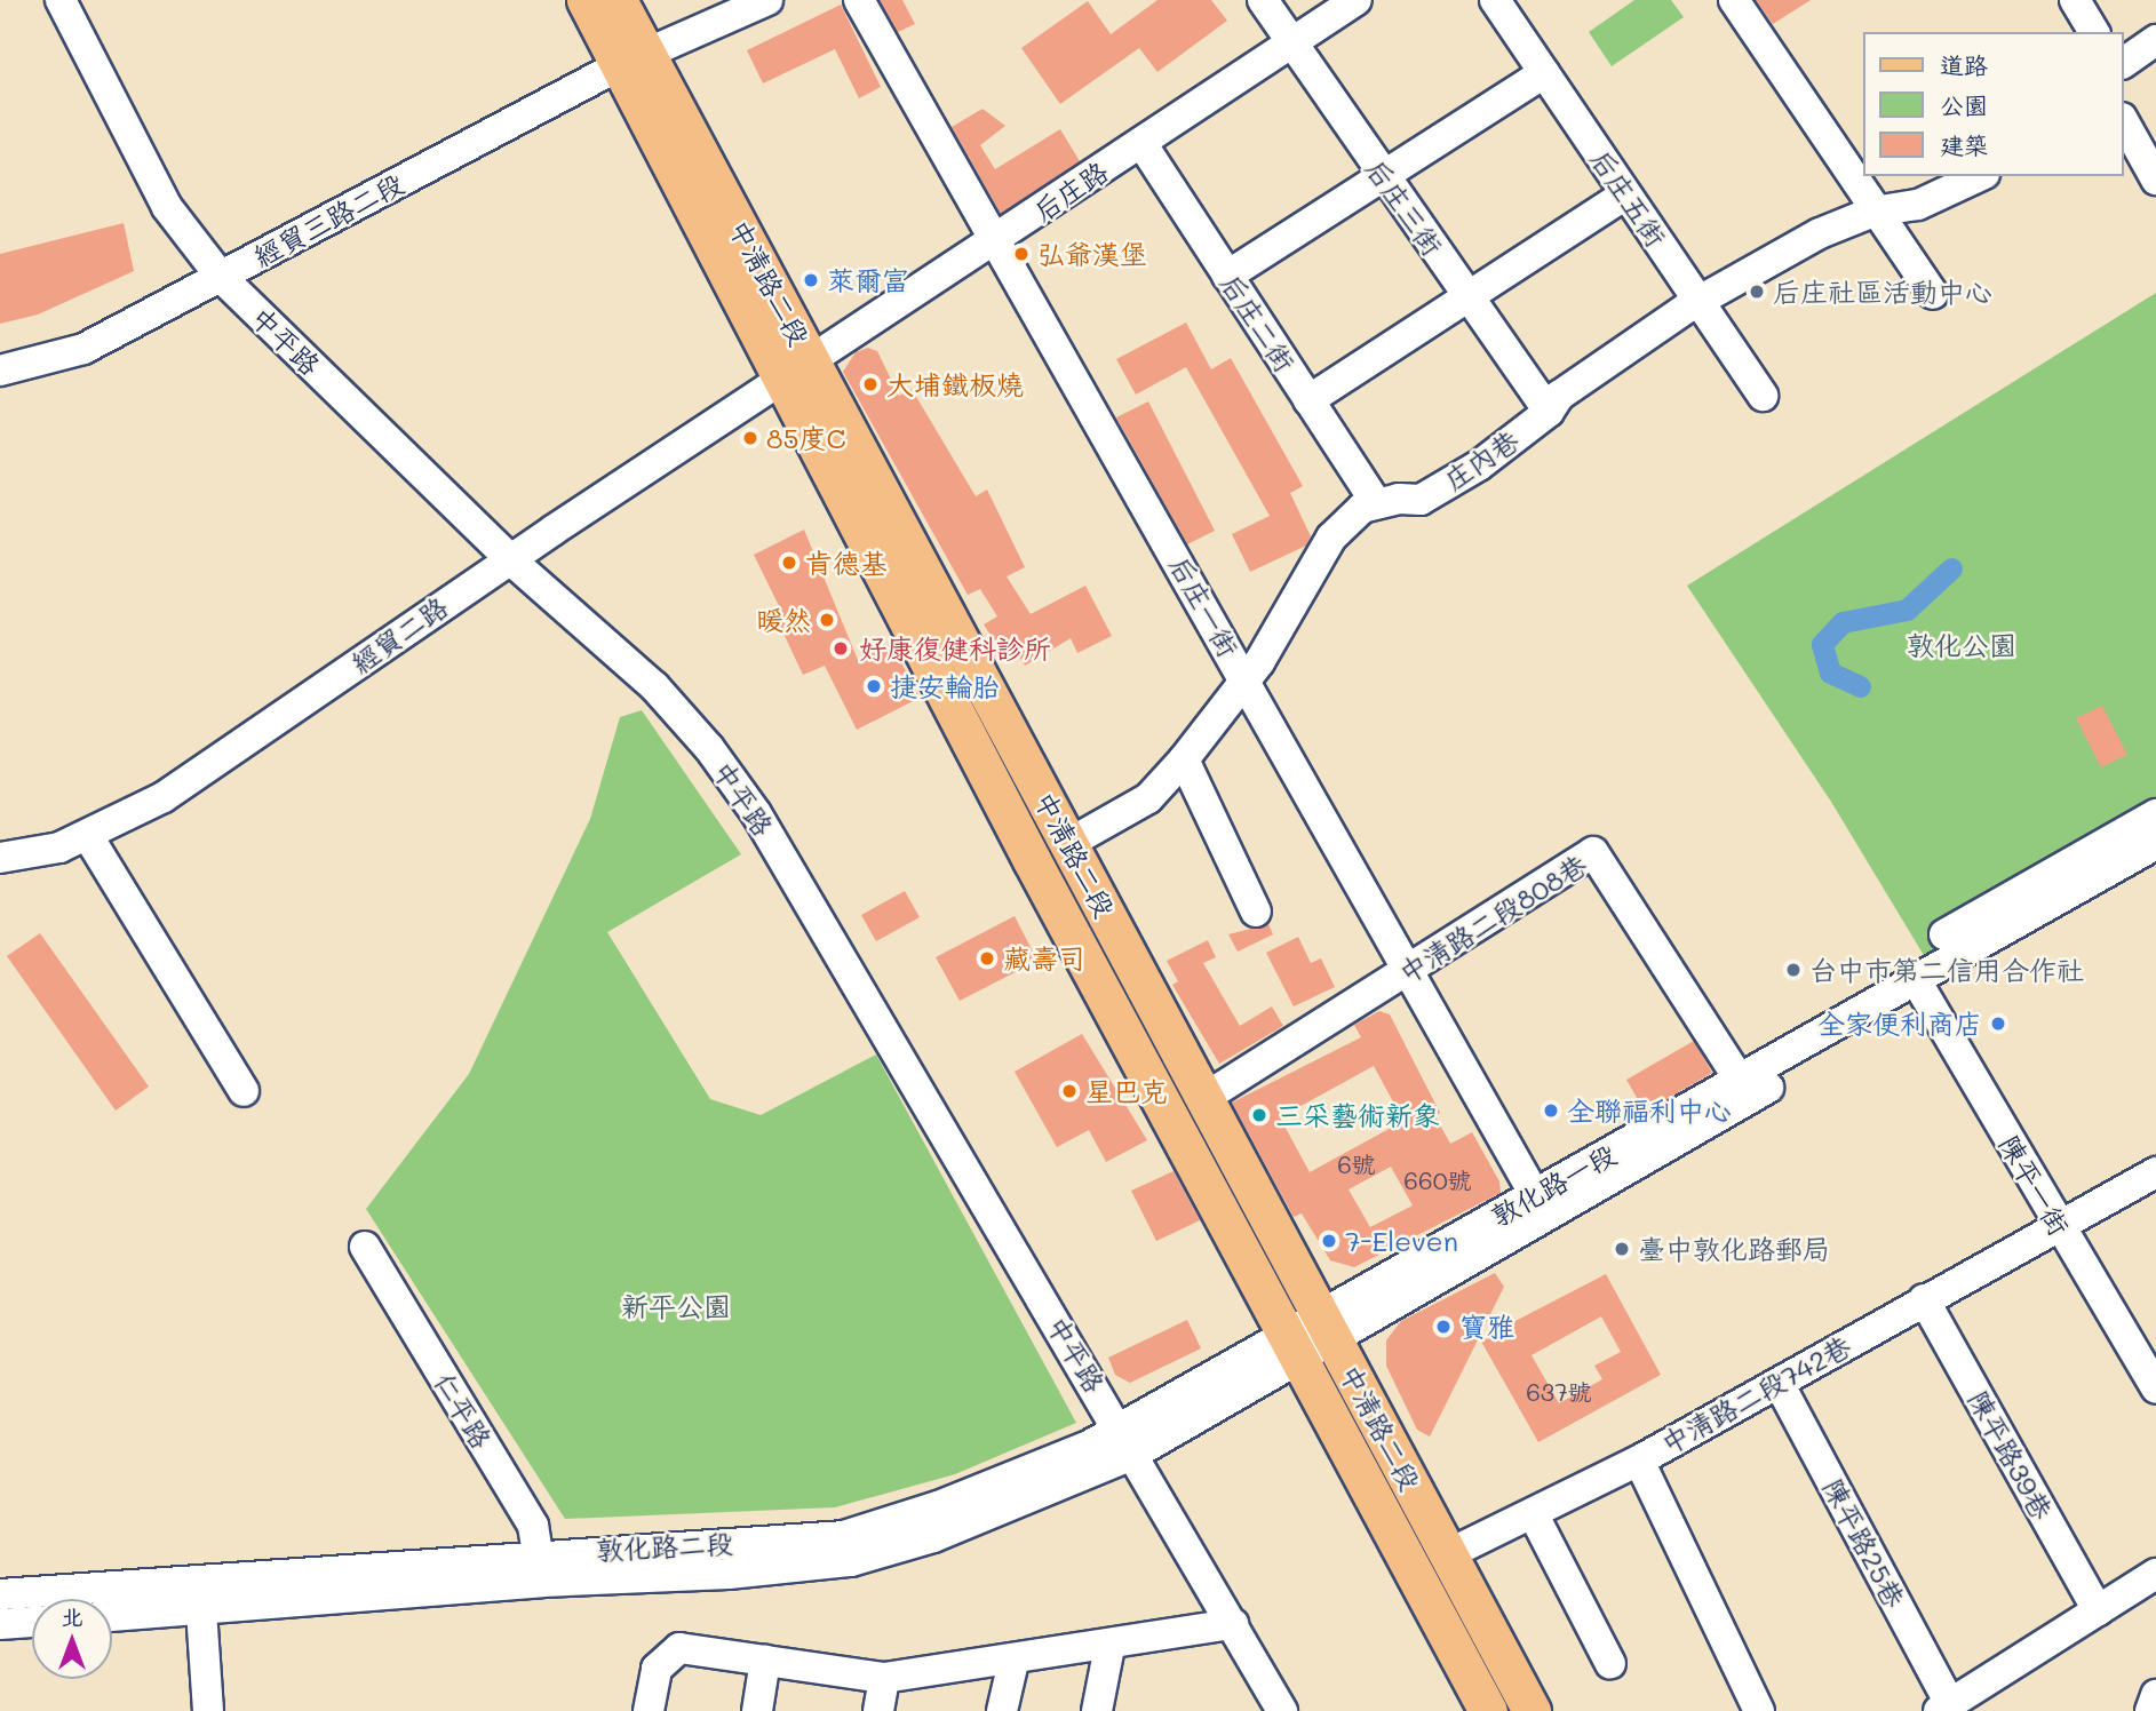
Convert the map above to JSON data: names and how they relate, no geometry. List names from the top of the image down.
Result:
{
  "streets": {
    "main road": ["中清路二段"],
    "street": [
      "后庄路",
      "后庄五街",
      "后庄三街",
      "經貿三路二段",
      "后庄二街",
      "中平路",
      "庄內巷",
      "后庄一街",
      "經貿二路",
      "中清路二段808巷",
      "敦化路一段",
      "陳平一街",
      "中清路二段742巷",
      "仁平路",
      "陳平路39巷",
      "陳平路25巷",
      "敦化路二段"
    ]
  },
  "crossings": [
    ["后庄路", "后庄三街"],
    ["后庄路", "中清路二段"],
    ["后庄路", "后庄二街"],
    ["后庄路", "后庄一街"],
    ["后庄路", "經貿二路"],
    ["后庄五街", "庄內巷"],
    ["后庄三街", "庄內巷"],
    ["經貿三路二段", "中清路二段"],
    ["經貿三路二段", "中平路"],
    ["中清路二段", "經貿二路"],
    ["中清路二段", "中清路二段808巷"],
    ["中清路二段", "敦化路一段"],
    ["中清路二段", "中清路二段742巷"],
    ["中清路二段", "敦化路二段"],
    ["后庄二街", "庄內巷"],
    ["中平路", "經貿二路"],
    ["中平路", "敦化路二段"],
    ["后庄一街", "中清路二段808巷"],
    ["后庄一街", "敦化路一段"],
    ["中清路二段808巷", "敦化路一段"],
    ["敦化路一段", "陳平一街"],
    ["敦化路一段", "敦化路二段"],
    ["陳平一街", "中清路二段742巷"],
    ["中清路二段742巷", "陳平路39巷"],
    ["中清路二段742巷", "陳平路25巷"],
    ["仁平路", "敦化路二段"]
  ],
  "parks": ["敦化公園", "新平公園"],
  "places": [
    "弘爺漢堡",
    "萊爾富",
    "后庄社區活動中心",
    "大埔鐵板燒",
    "85度C",
    "肯德基",
    "暖然",
    "好康復健科診所",
    "捷安輪胎",
    "藏壽司",
    "台中市第二信用合作社",
    "全家便利商店",
    "星巴克",
    "全聯福利中心",
    "三采藝術新象",
    "7-Eleven",
    "臺中敦化路郵局",
    "寶雅"
  ],
  "house_numbers": ["6號", "660號", "637號"],
  "legend": ["道路", "公園", "建築"],
  "north": "top"
}
